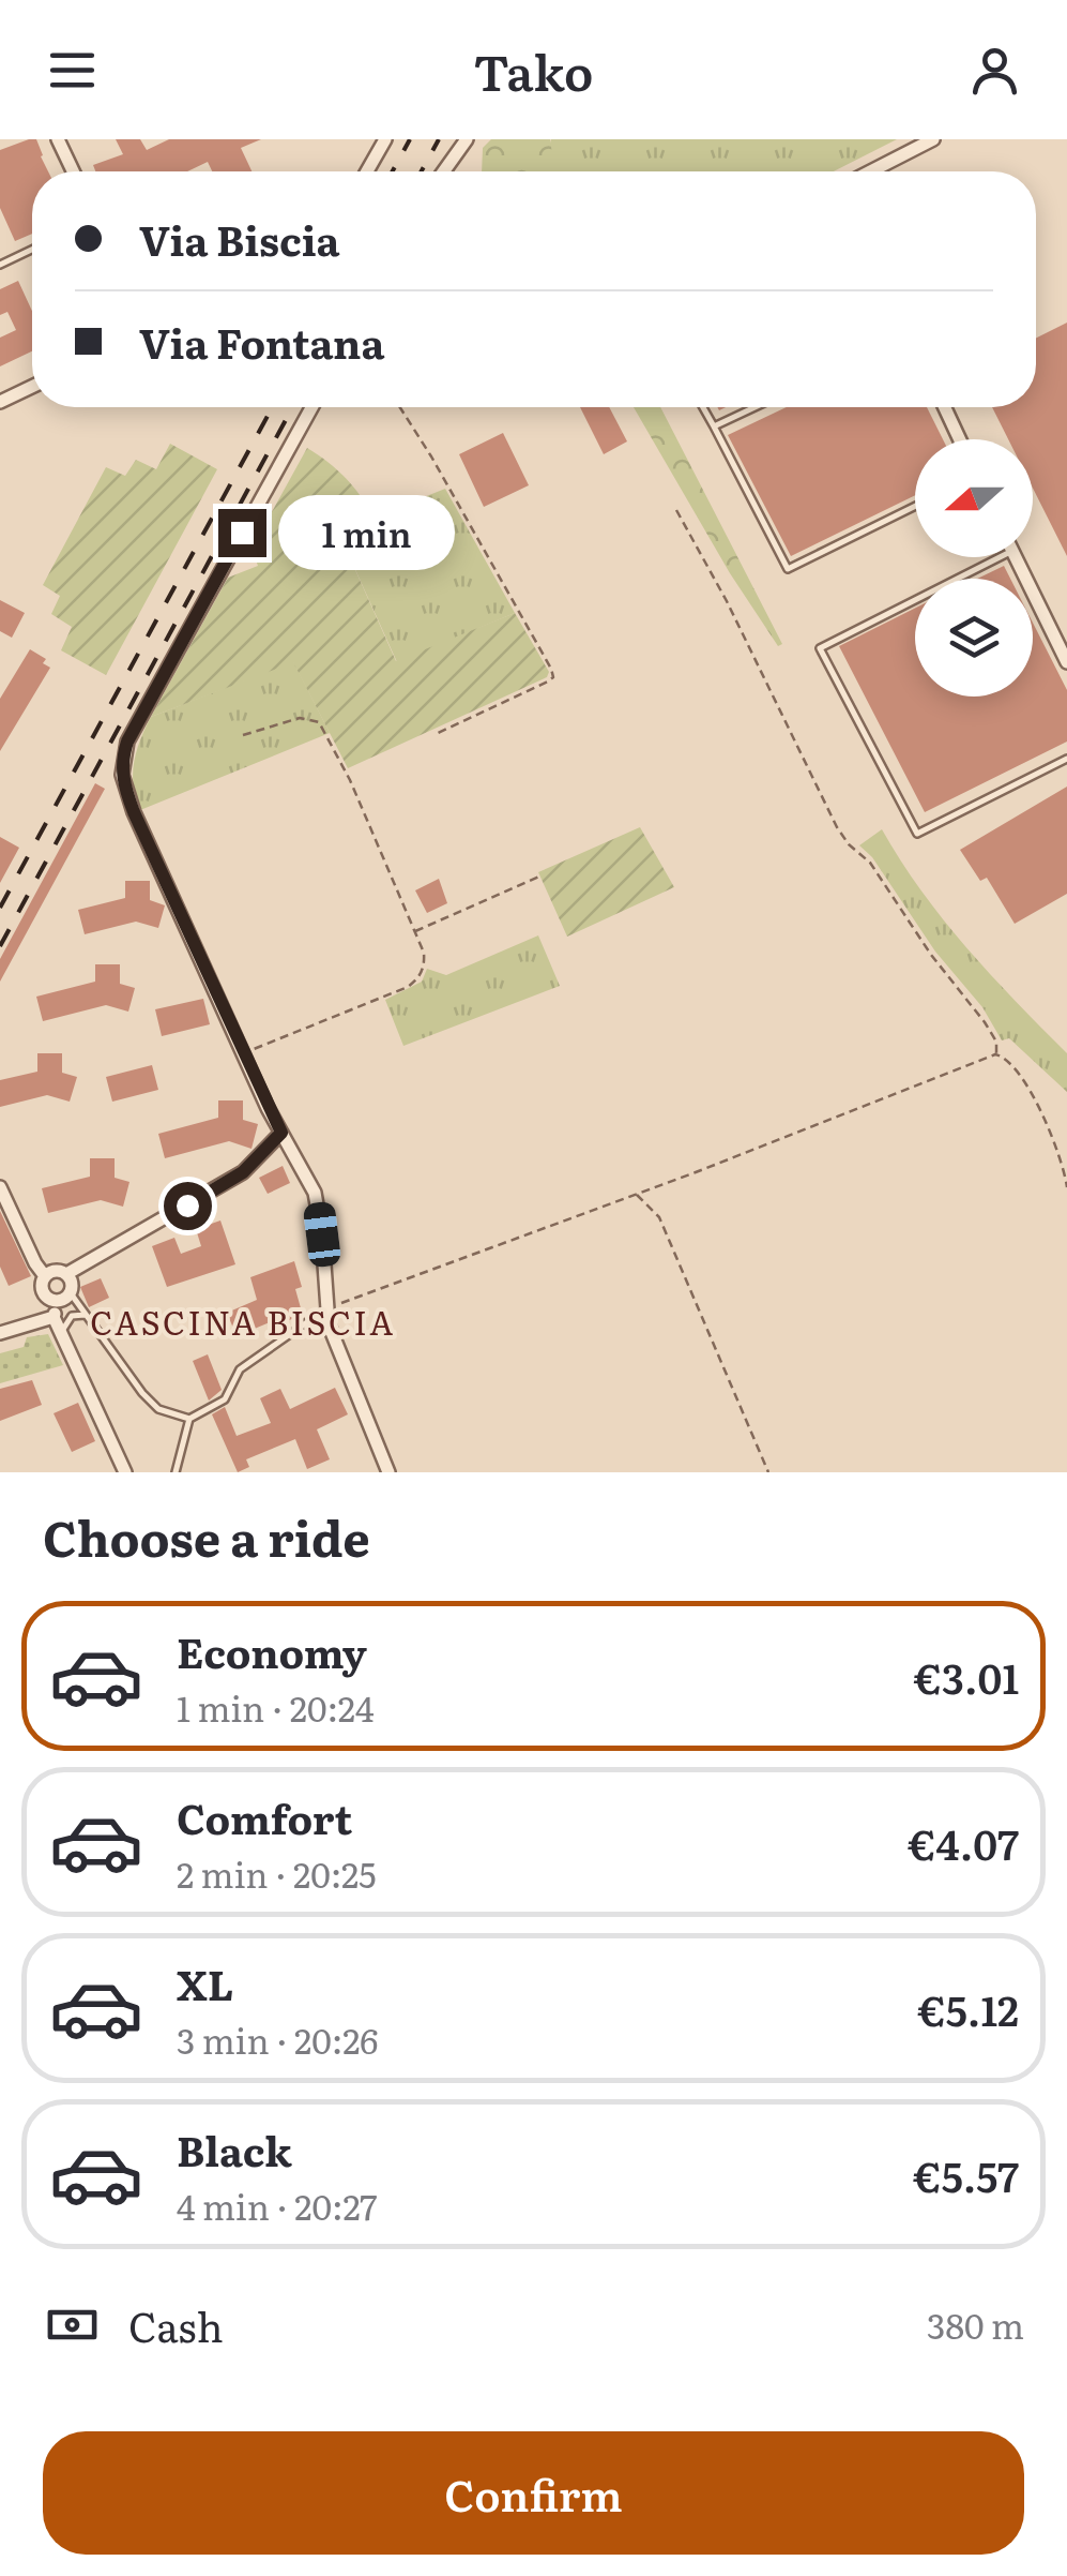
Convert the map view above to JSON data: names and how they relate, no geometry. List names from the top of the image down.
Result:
{
  "districts": ["CASCINA BISCIA"],
  "north": "left",
  "page": {
    "header": "Tako",
    "banner": ["Via Biscia", "Via Fontana"],
    "bubble": "1 min",
    "heading": "Choose a ride",
    "list": [
      {
        "name": "Economy",
        "note": "1 min · 20:24",
        "value": "€3.01"
      },
      {
        "name": "Comfort",
        "note": "2 min · 20:25",
        "value": "€4.07"
      },
      {
        "name": "XL",
        "note": "3 min · 20:26",
        "value": "€5.12"
      },
      {
        "name": "Black",
        "note": "4 min · 20:27",
        "value": "€5.57"
      }
    ],
    "pay": ["Cash", "380 m"],
    "buttons": "Confirm"
  }
}
